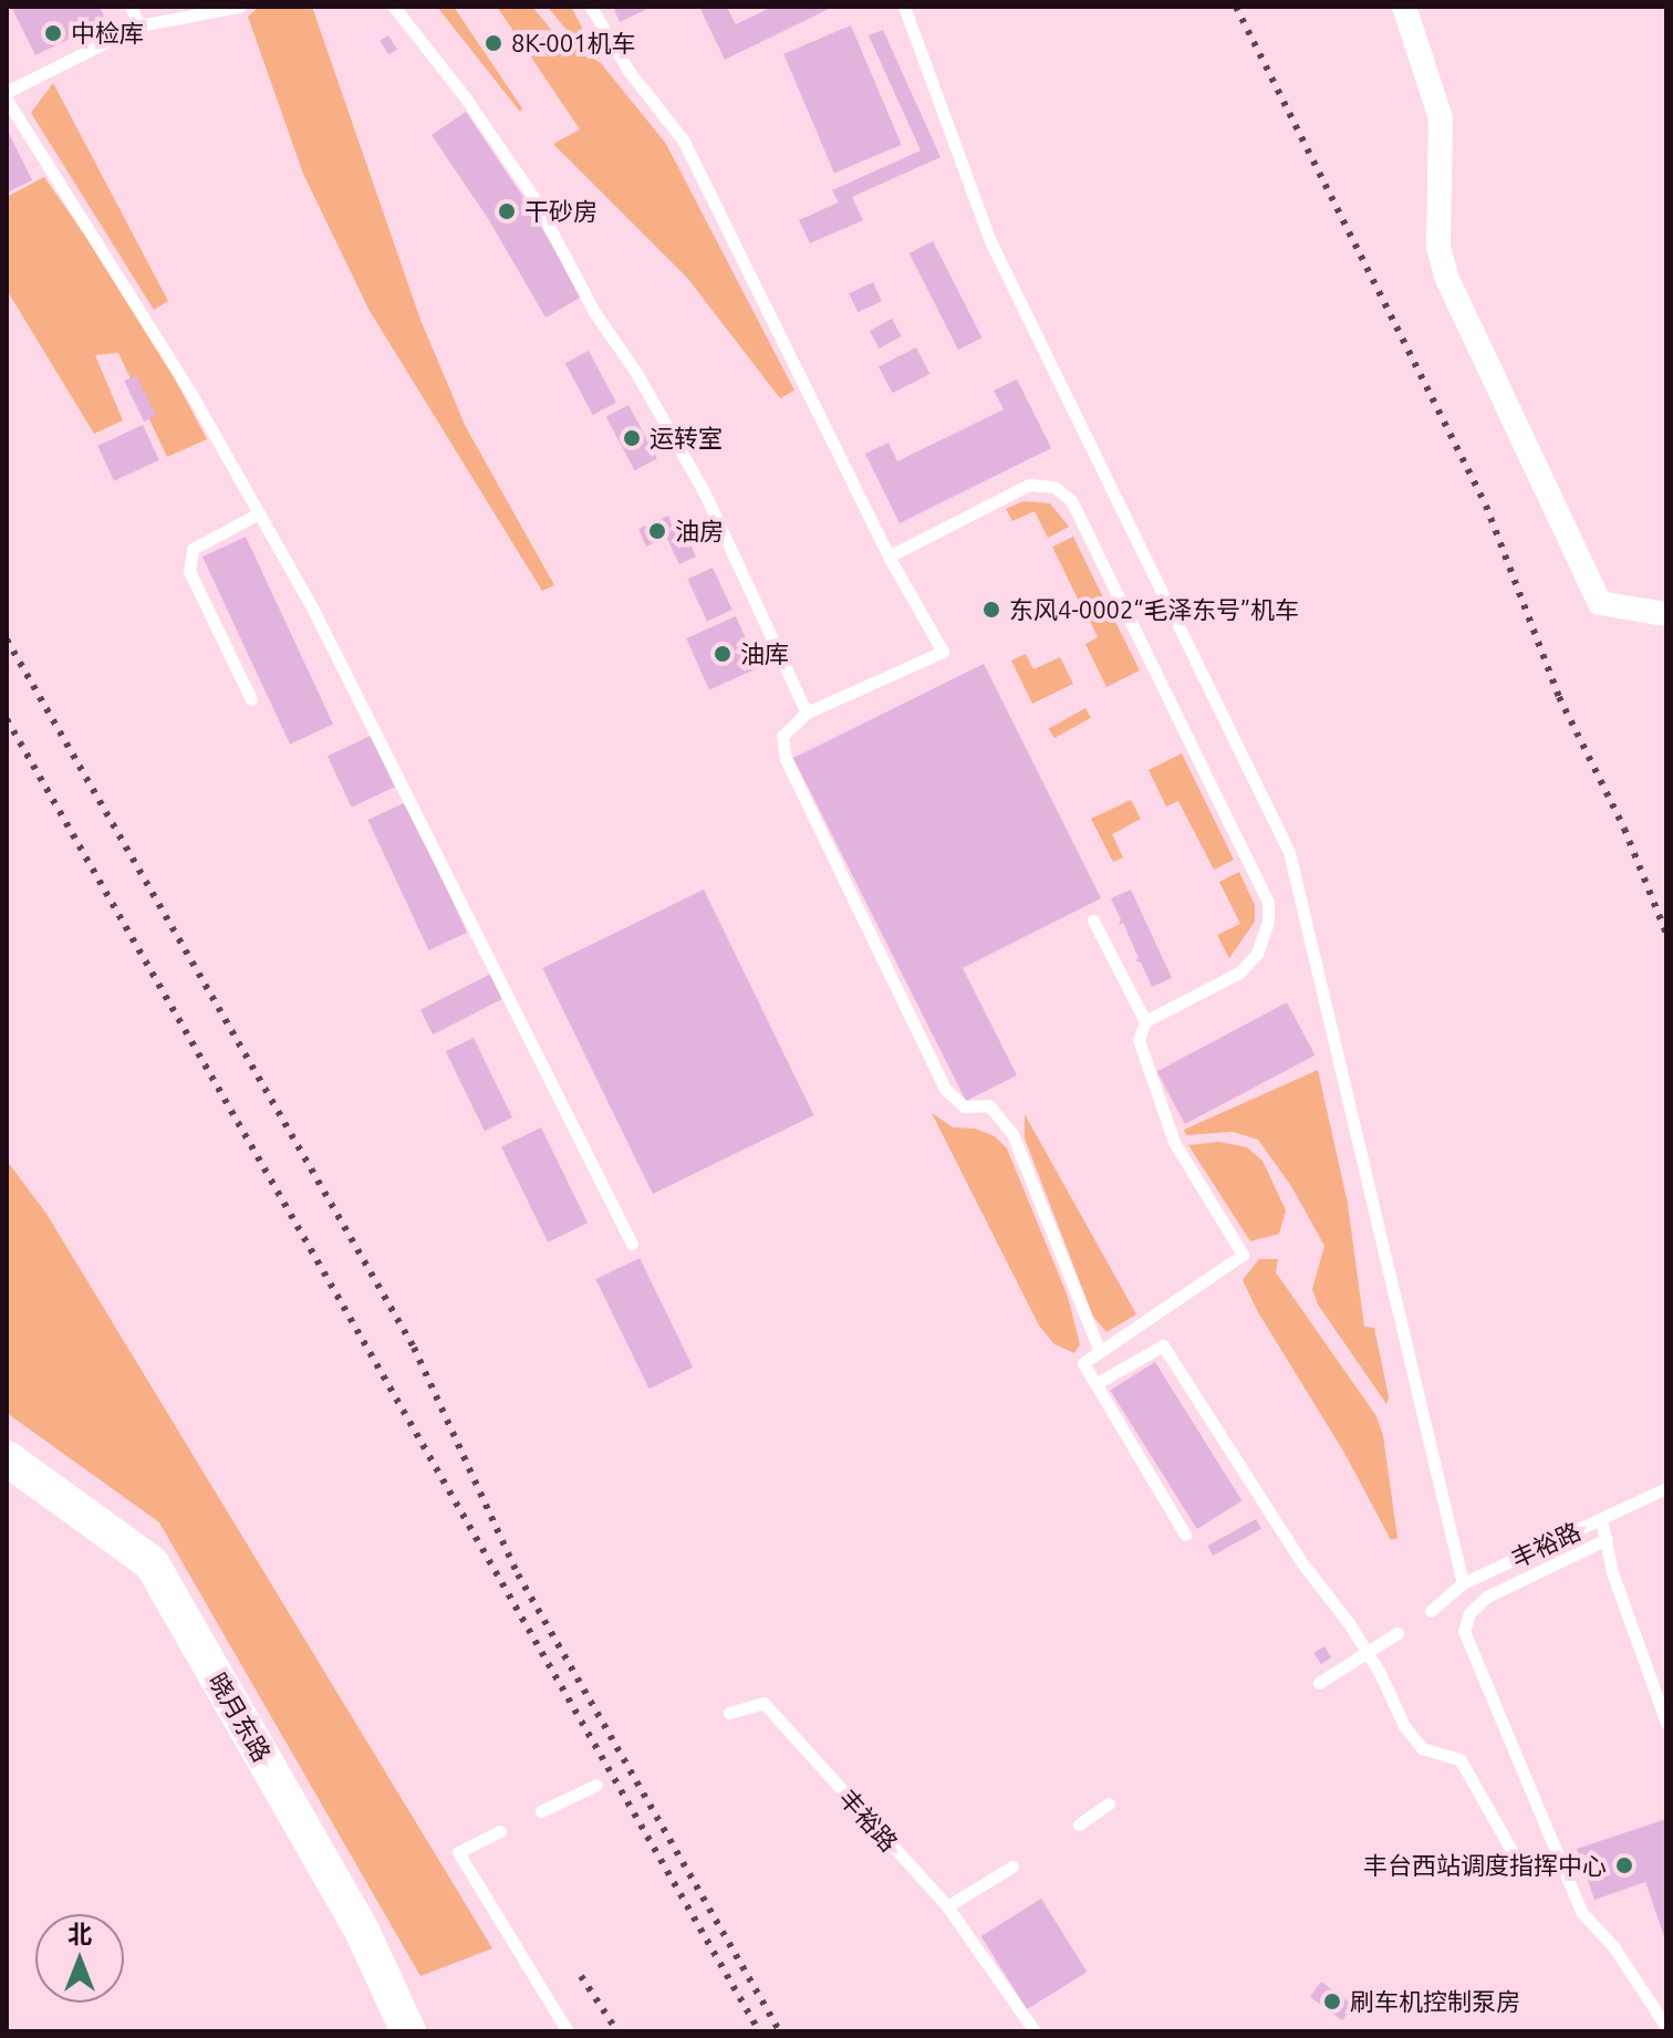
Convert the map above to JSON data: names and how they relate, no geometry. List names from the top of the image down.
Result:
{
  "streets": {
    "street": ["晓月东路"],
    "lane": ["丰裕路"]
  },
  "places": [
    "中检库",
    "8K-001机车",
    "干砂房",
    "运转室",
    "油房",
    "东风4-0002“毛泽东号”机车",
    "油库",
    "丰台西站调度指挥中心",
    "刷车机控制泵房"
  ],
  "north": "top"
}
